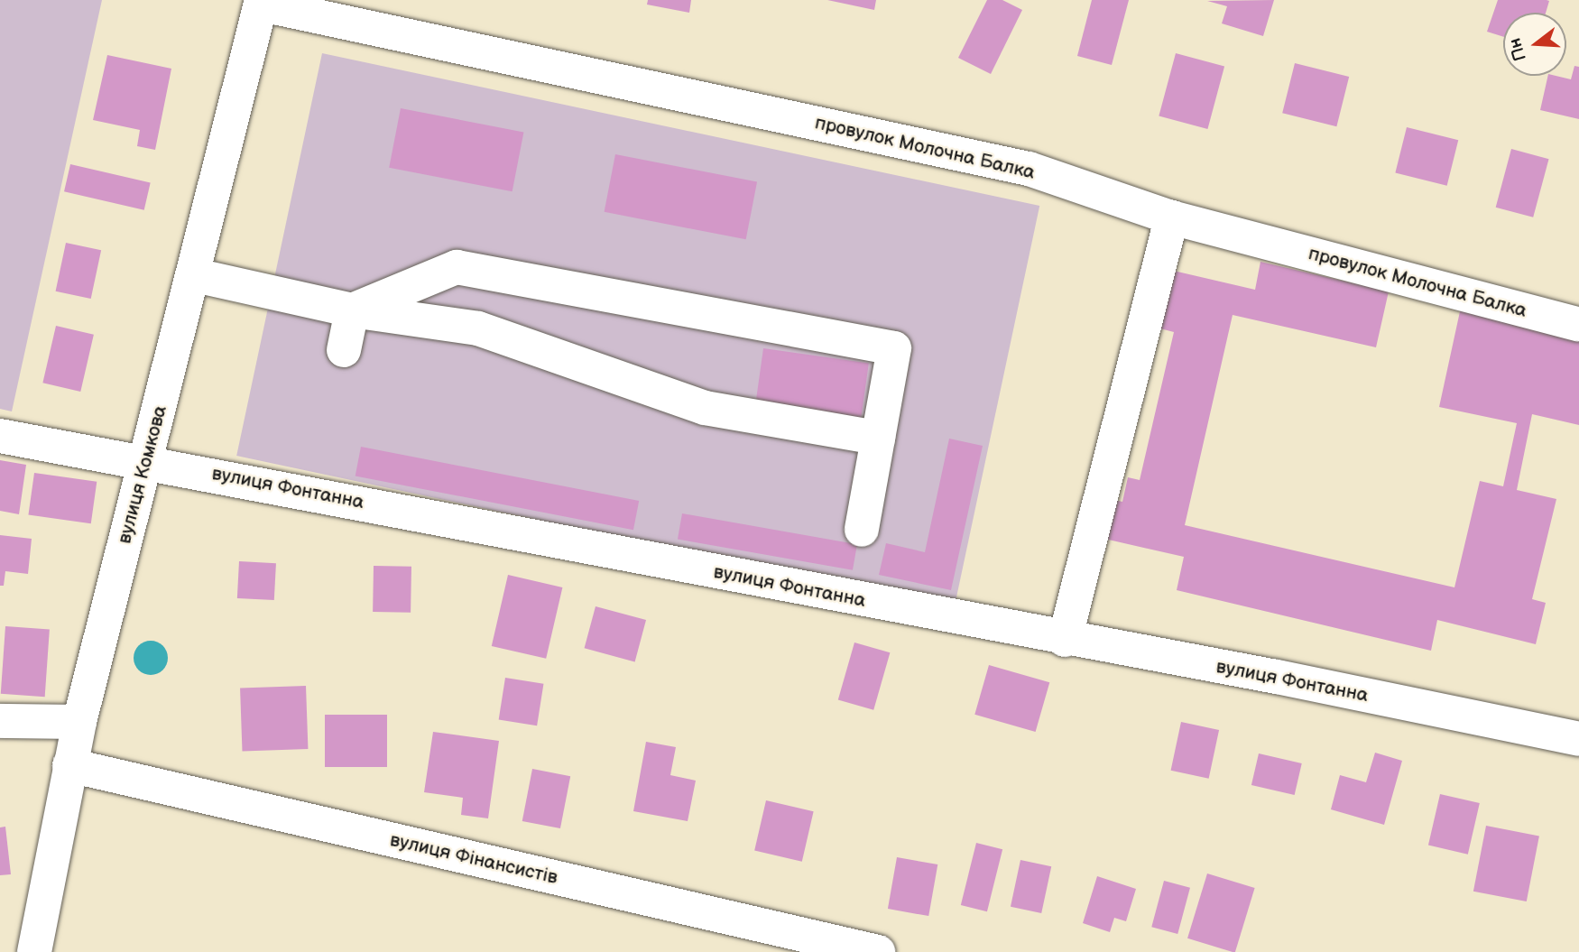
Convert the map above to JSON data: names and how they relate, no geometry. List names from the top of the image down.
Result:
{
  "streets": {
    "street": [
      "провулок Молочна Балка",
      "вулиця Комкова",
      "вулиця Фонтанна",
      "вулиця Фінансистів"
    ]
  },
  "crossings": [
    ["провулок Молочна Балка", "вулиця Комкова"],
    ["вулиця Комкова", "вулиця Фонтанна"],
    ["вулиця Комкова", "вулиця Фінансистів"]
  ],
  "north": "left"
}
